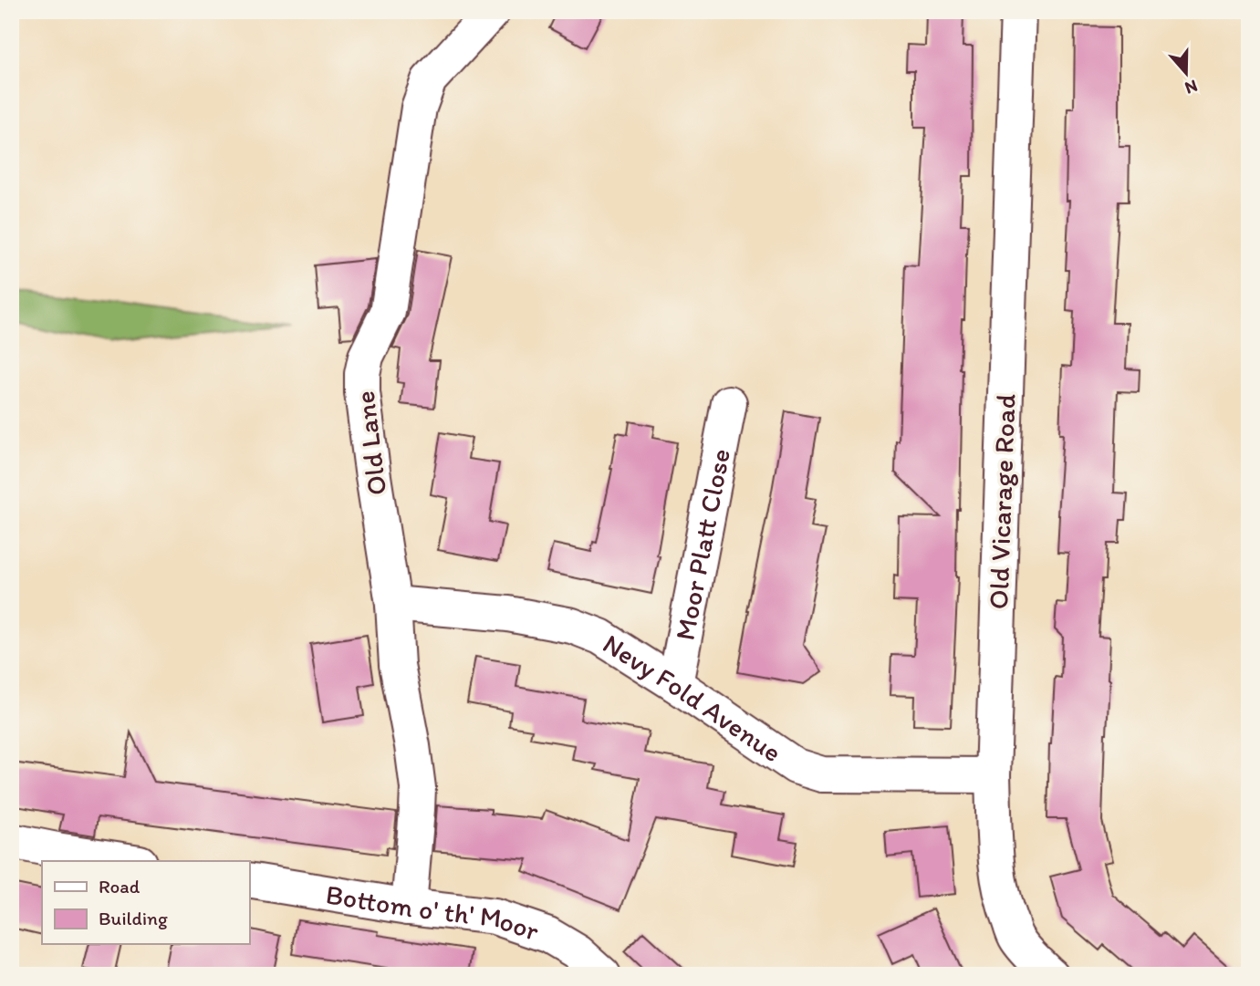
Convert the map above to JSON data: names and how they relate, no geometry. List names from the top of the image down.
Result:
{
  "streets": {
    "street": [
      "Old Lane",
      "Old Vicarage Road",
      "Moor Platt Close",
      "Nevy Fold Avenue",
      "Bottom o' th' Moor"
    ]
  },
  "crossings": [
    ["Old Lane", "Nevy Fold Avenue"],
    ["Old Lane", "Bottom o' th' Moor"],
    ["Old Vicarage Road", "Nevy Fold Avenue"],
    ["Moor Platt Close", "Nevy Fold Avenue"]
  ],
  "legend": ["Road", "Building"],
  "north": "bottom"
}
